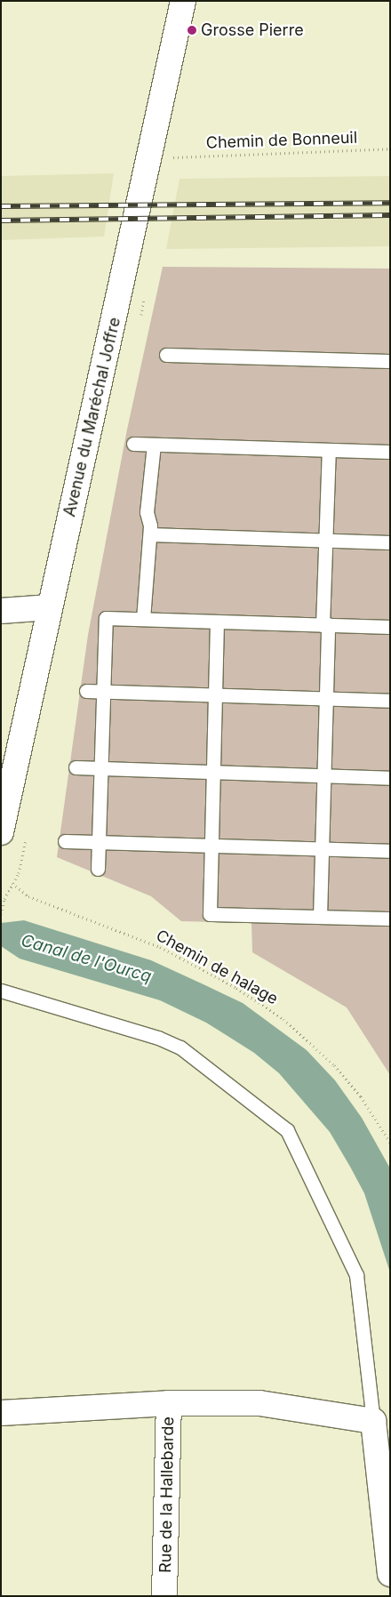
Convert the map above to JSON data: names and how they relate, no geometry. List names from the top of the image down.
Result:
{
  "streets": {
    "main road": ["Avenue du Maréchal Joffre", "Rue de la Hallebarde"],
    "path": ["Chemin de Bonneuil", "Chemin de halage"]
  },
  "water": ["Canal de l'Ourcq"],
  "places": ["Grosse Pierre"]
}
